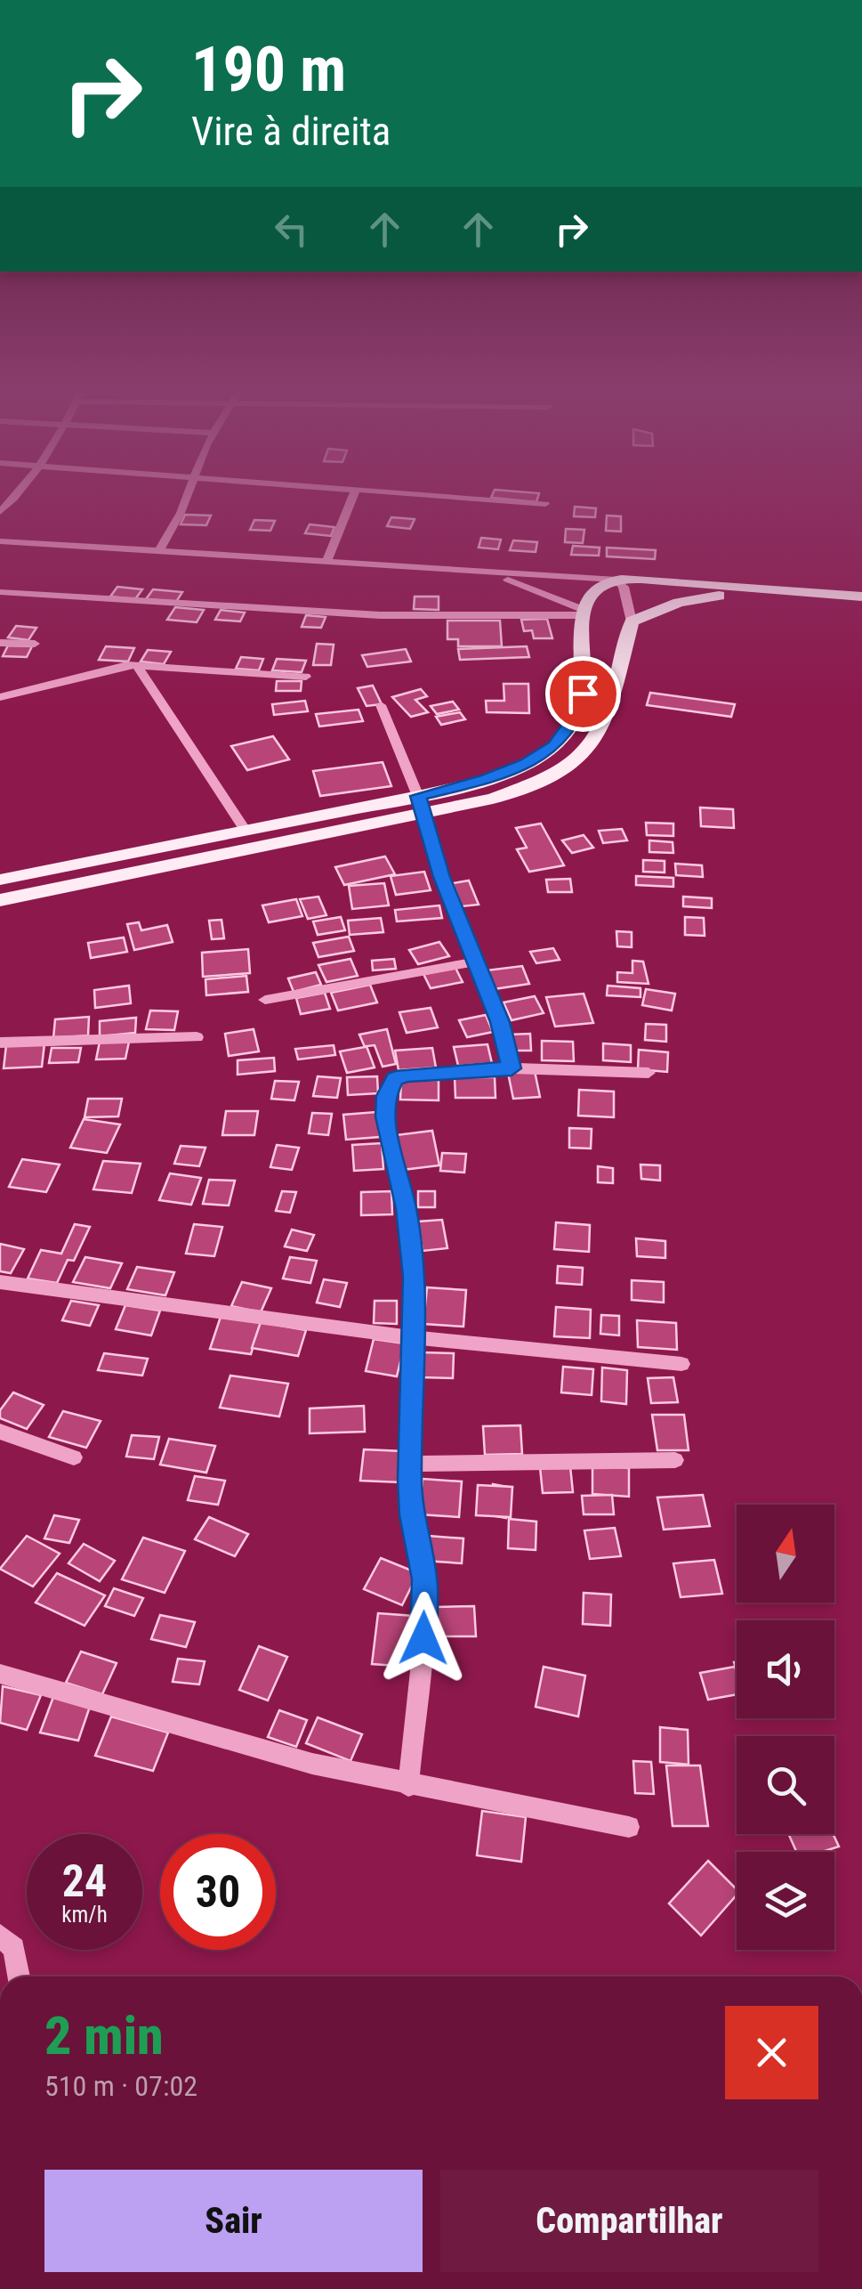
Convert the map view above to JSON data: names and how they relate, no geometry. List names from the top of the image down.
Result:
{
  "north": "top",
  "page": {
    "turn": ["190 m", "Vire à direita"],
    "speed": "24 km/h",
    "limit": "30",
    "heading": ["2 min", "510 m · 07:02"],
    "buttons": ["Sair", "Compartilhar"]
  }
}
